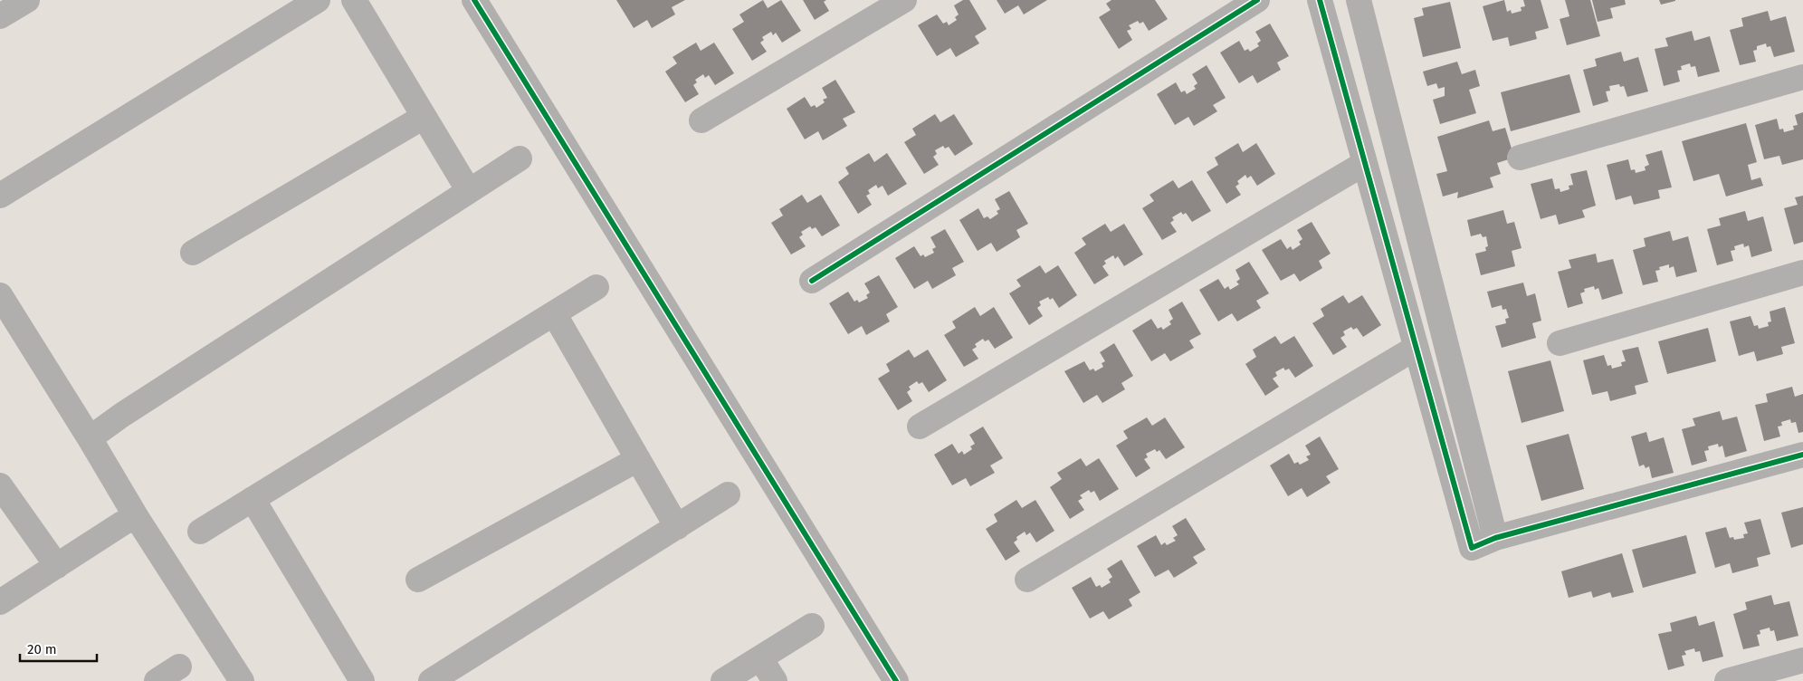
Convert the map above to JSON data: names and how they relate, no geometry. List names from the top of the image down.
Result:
{
  "scale_bar": "20 m"
}
